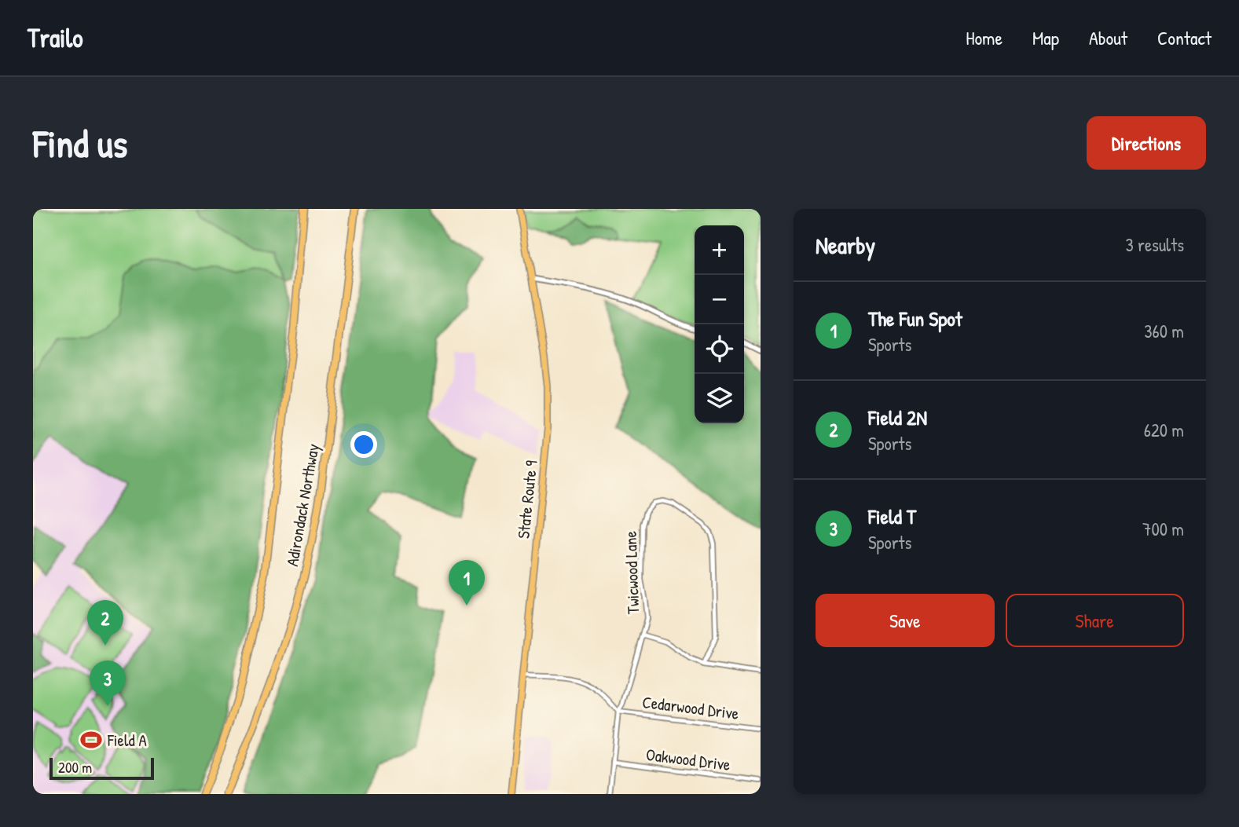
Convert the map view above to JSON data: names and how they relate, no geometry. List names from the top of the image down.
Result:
{
  "streets": {
    "highway": ["Adirondack Northway"],
    "main road": ["State Route 9"],
    "street": ["Twicwood Lane", "Cedarwood Drive", "Oakwood Drive"]
  },
  "crossings": [
    ["Twicwood Lane", "Cedarwood Drive"],
    ["Twicwood Lane", "Oakwood Drive"]
  ],
  "places": {
    "sports": ["Field A"]
  },
  "scale_bar": "200 m",
  "page": {
    "header": "Trailo",
    "nav": [
      "Home",
      "Map",
      "About",
      "Contact"
    ],
    "buttons": [
      "Directions",
      ["Save", "Share"]
    ],
    "title": "Find us",
    "heading": ["Nearby", "3 results"],
    "map_buttons": ["+", "−"],
    "list": [
      {
        "mark": "1",
        "name": "The Fun Spot",
        "note": "Sports",
        "value": "360 m"
      },
      {
        "mark": "2",
        "name": "Field 2N",
        "note": "Sports",
        "value": "620 m"
      },
      {
        "mark": "3",
        "name": "Field T",
        "note": "Sports",
        "value": "700 m"
      }
    ],
    "pins": ["1", "2", "3"],
    "scale": "200 m"
  }
}
